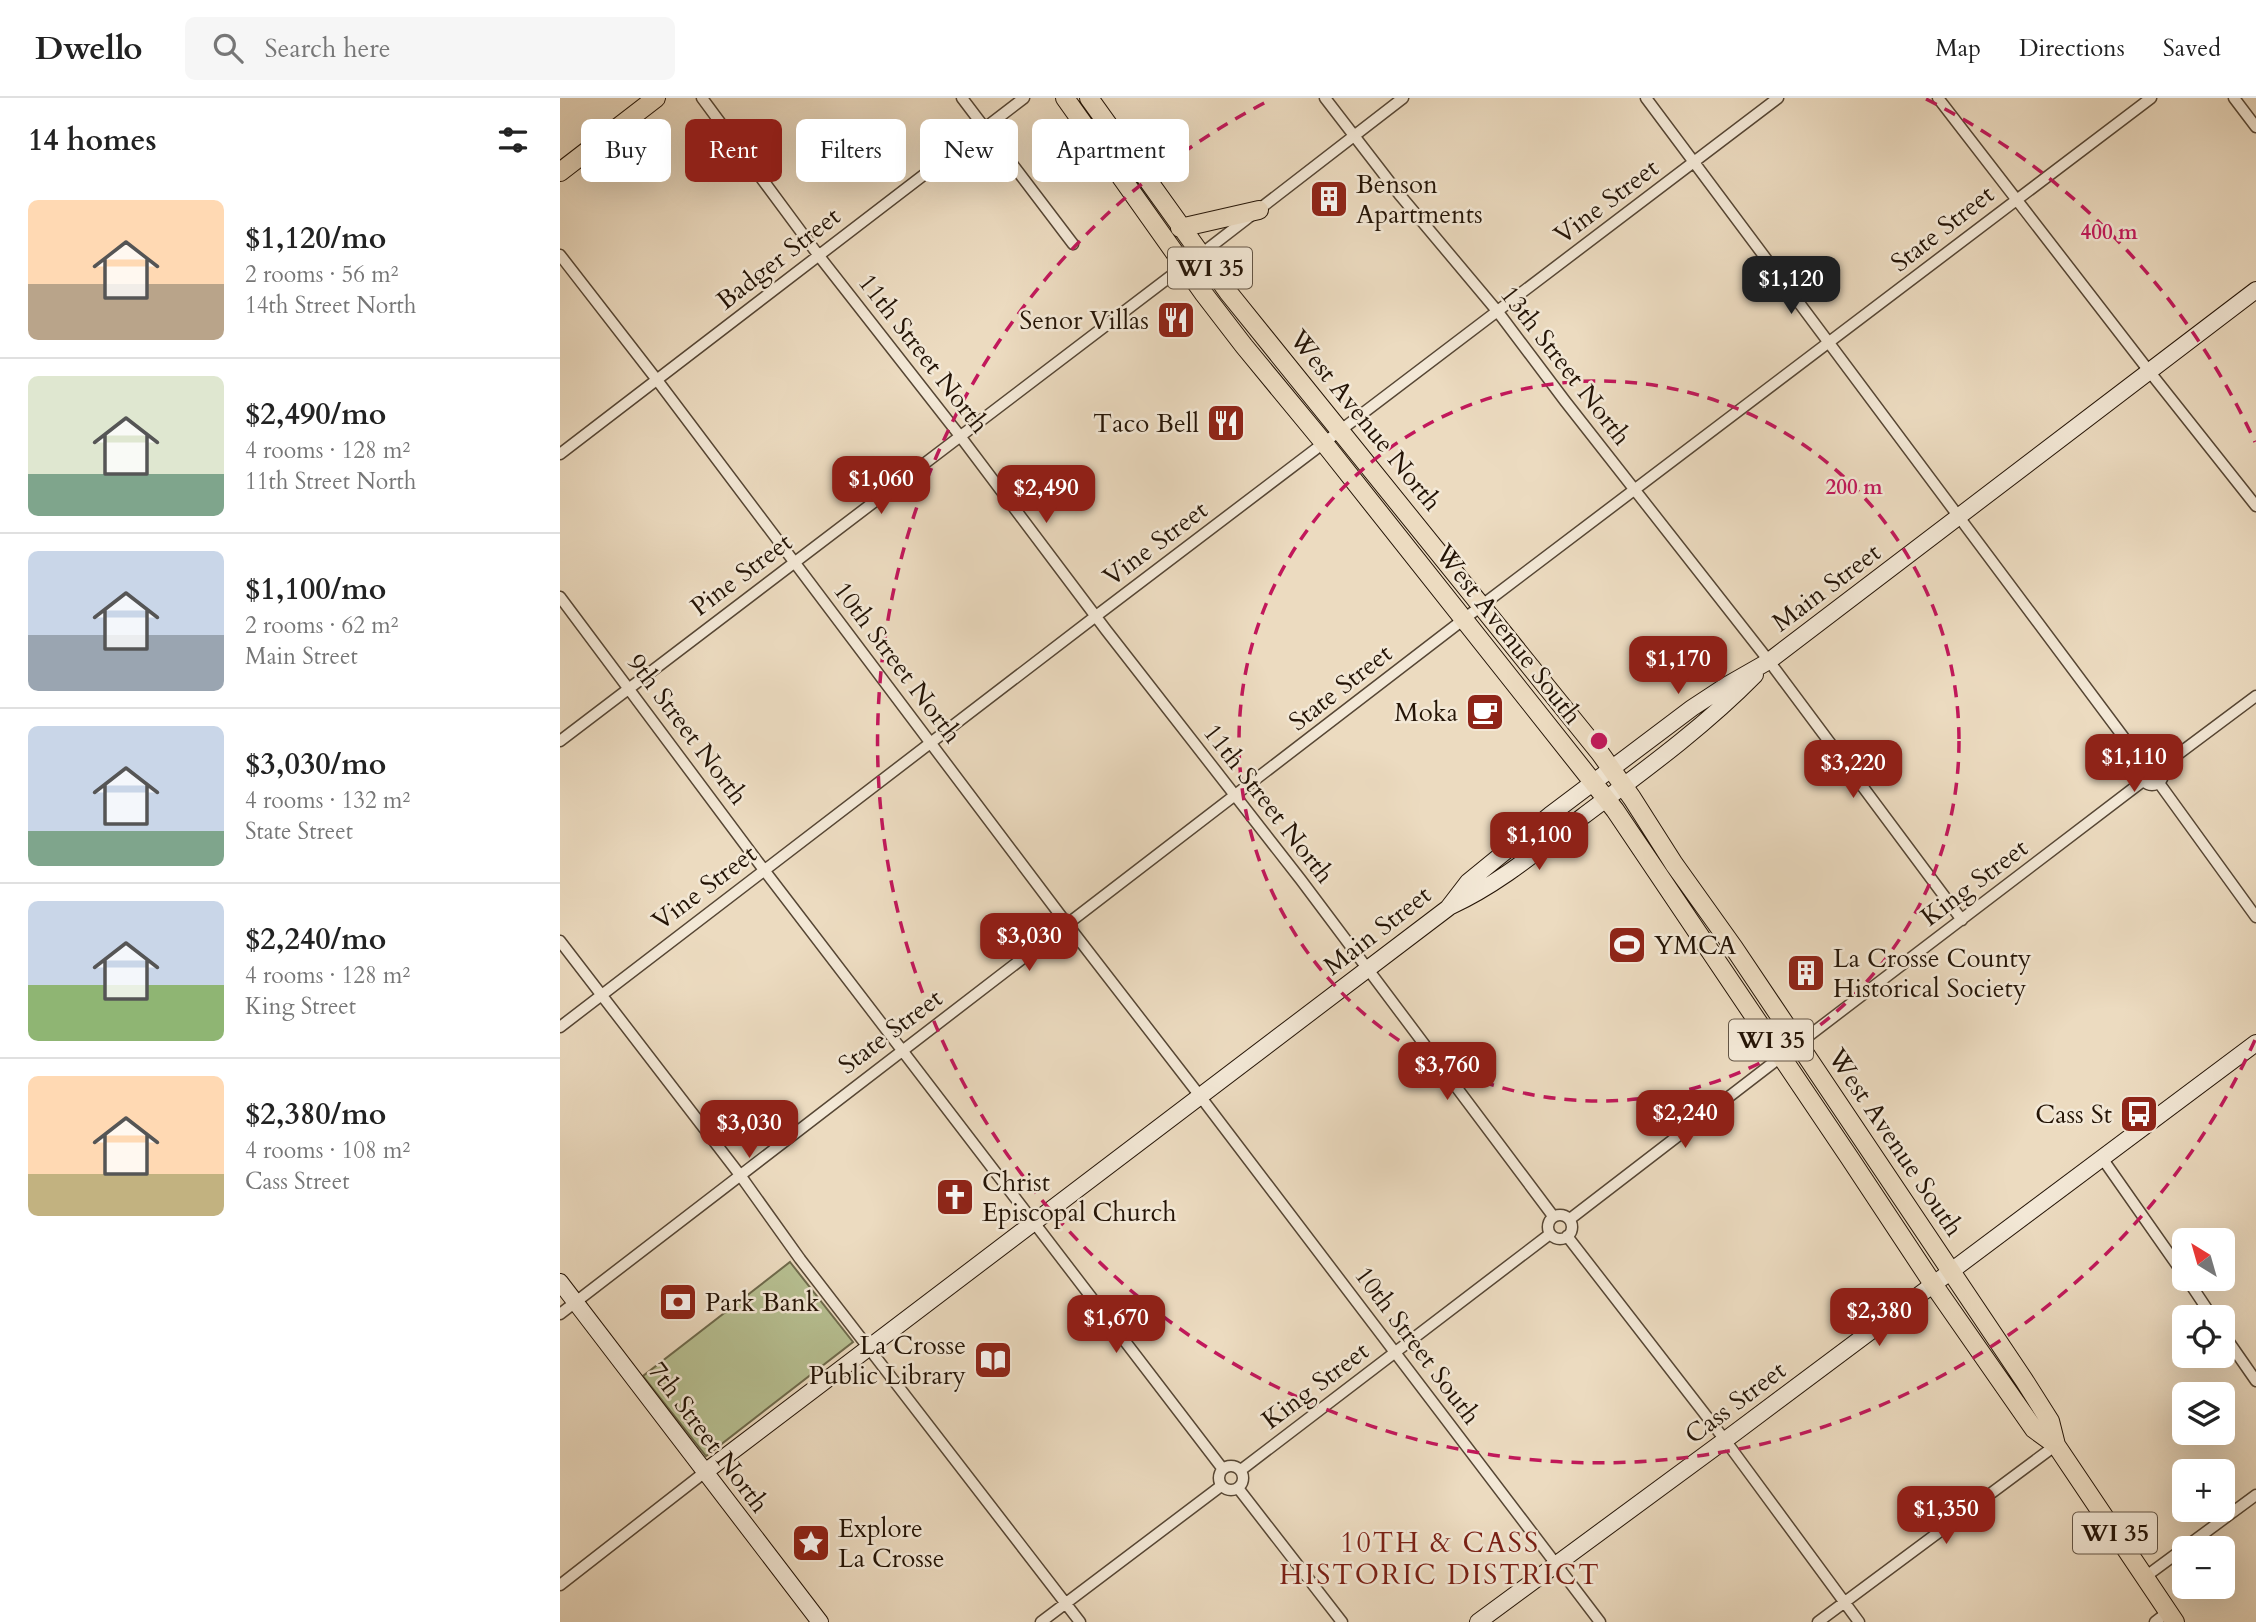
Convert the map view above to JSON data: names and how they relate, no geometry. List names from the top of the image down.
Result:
{
  "streets": {
    "main road": ["WI 35", "West Avenue North", "West Avenue South"],
    "street": [
      "Vine Street",
      "State Street",
      "Badger Street",
      "11th Street North",
      "13th Street North",
      "Pine Street",
      "Main Street",
      "10th Street North",
      "9th Street North",
      "King Street",
      "10th Street South",
      "Cass Street",
      "7th Street North"
    ]
  },
  "crossings": [
    ["Vine Street", "11th Street North"],
    ["Vine Street", "13th Street North"],
    ["Vine Street", "West Avenue North"],
    ["Vine Street", "West Avenue South"],
    ["Vine Street", "10th Street North"],
    ["Vine Street", "9th Street North"],
    ["State Street", "11th Street North"],
    ["State Street", "13th Street North"],
    ["State Street", "West Avenue North"],
    ["State Street", "West Avenue South"],
    ["State Street", "10th Street North"],
    ["State Street", "9th Street North"],
    ["State Street", "7th Street North"],
    ["Badger Street", "11th Street North"],
    ["Badger Street", "10th Street North"],
    ["11th Street North", "Pine Street"],
    ["11th Street North", "Main Street"],
    ["11th Street North", "King Street"],
    ["13th Street North", "Main Street"],
    ["13th Street North", "King Street"],
    ["West Avenue North", "Pine Street"],
    ["West Avenue North", "Main Street"],
    ["West Avenue North", "West Avenue South"],
    ["Pine Street", "10th Street North"],
    ["Pine Street", "9th Street North"],
    ["Main Street", "West Avenue South"],
    ["Main Street", "10th Street North"],
    ["Main Street", "9th Street North"],
    ["Main Street", "10th Street South"],
    ["Main Street", "7th Street North"],
    ["West Avenue South", "King Street"],
    ["West Avenue South", "Cass Street"],
    ["10th Street North", "10th Street South"],
    ["9th Street North", "King Street"],
    ["King Street", "10th Street South"],
    ["10th Street South", "Cass Street"]
  ],
  "districts": ["10TH & CASS HISTORIC DISTRICT"],
  "places": {
    "building": ["Benson Apartments", "La Crosse County Historical Society"],
    "restaurant": ["Senor Villas", "Taco Bell"],
    "cafe": ["Moka"],
    "sports": ["YMCA"],
    "bus stop": ["Cass St"],
    "church": ["Christ Episcopal Church"],
    "bank": ["Park Bank"],
    "library": ["La Crosse Public Library"],
    "place": ["Explore La Crosse"]
  },
  "north": "top left",
  "page": {
    "header": "Dwello",
    "search": "Search here",
    "nav": ["Map", "Directions", "Saved"],
    "heading": "14 homes",
    "chip": [
      "Buy",
      "Rent",
      "Filters",
      "New",
      "Apartment"
    ],
    "list": [
      {
        "name": "$1,120/mo",
        "note": "2 rooms · 56 m² · 14th Street North"
      },
      {
        "name": "$2,490/mo",
        "note": "4 rooms · 128 m² · 11th Street North"
      },
      {
        "name": "$1,100/mo",
        "note": "2 rooms · 62 m² · Main Street"
      },
      {
        "name": "$3,030/mo",
        "note": "4 rooms · 132 m² · State Street"
      },
      {
        "name": "$2,240/mo",
        "note": "4 rooms · 128 m² · King Street"
      },
      {
        "name": "$2,380/mo",
        "note": "4 rooms · 108 m² · Cass Street"
      }
    ],
    "price": [
      "$1,120",
      "$1,060",
      "$2,490",
      "$1,170",
      "$1,110",
      "$3,220",
      "$1,100",
      "$3,030",
      "$3,760",
      "$2,240",
      "$3,030",
      "$2,380",
      "$1,670",
      "$1,350"
    ],
    "map_buttons": ["+", "−"]
  },
  "rings": ["400 m", "200 m"]
}
